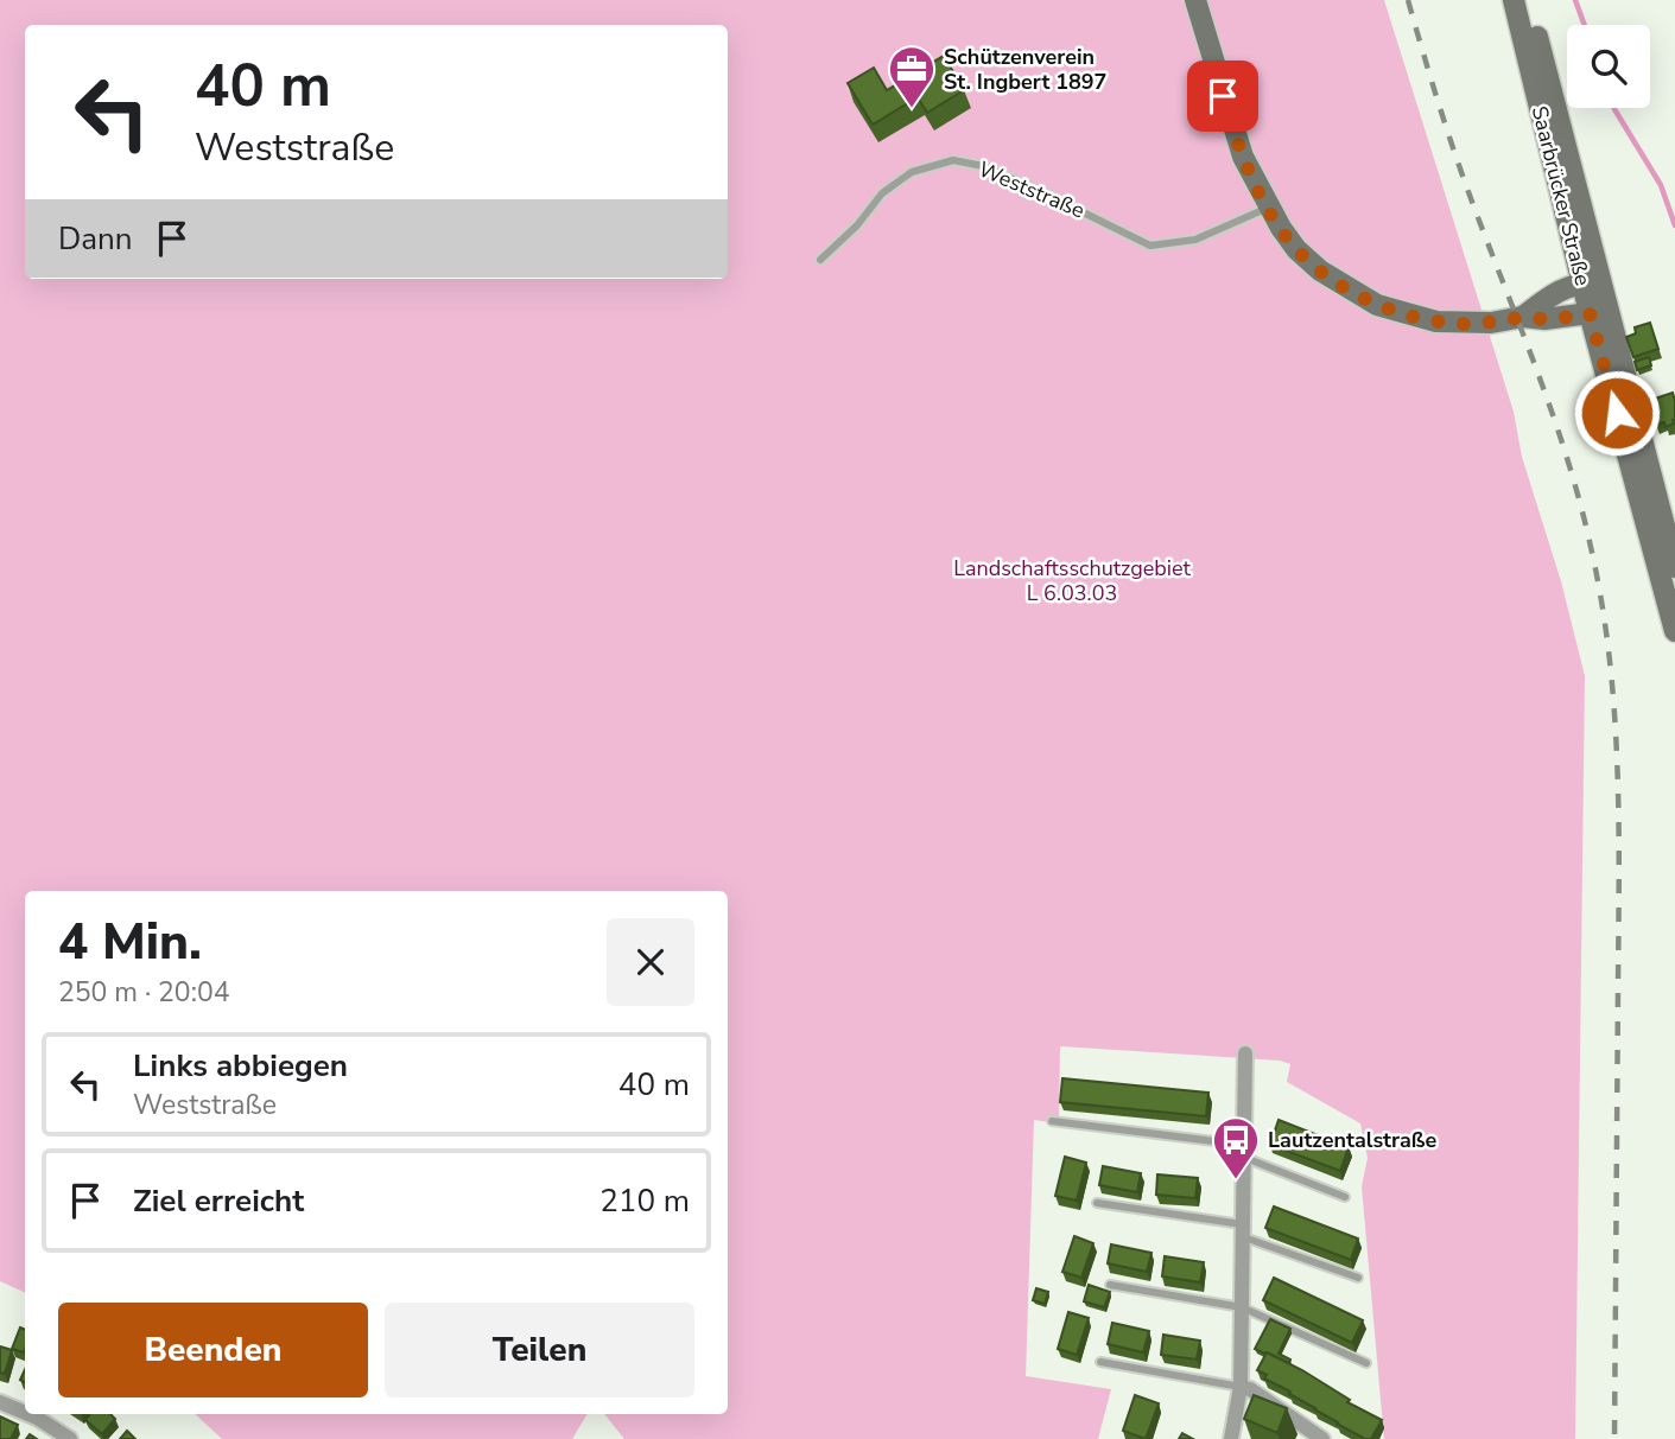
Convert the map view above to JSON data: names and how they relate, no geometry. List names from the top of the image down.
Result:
{
  "streets": {
    "main road": ["Saarbrücker Straße"],
    "lane": ["Weststraße"]
  },
  "parks": ["Landschaftsschutzgebiet L 6.03.03"],
  "places": {
    "office": ["Schützenverein St. Ingbert 1897"],
    "bus stop": ["Lautzentalstraße"]
  },
  "page": {
    "turn": ["40 m", "Weststraße"],
    "then": "Dann",
    "heading": ["4 Min.", "250 m · 20:04"],
    "list": [
      {
        "name": "Links abbiegen",
        "note": "Weststraße",
        "value": "40 m"
      },
      {
        "name": "Ziel erreicht",
        "value": "210 m"
      }
    ],
    "buttons": ["Beenden", "Teilen"]
  }
}
